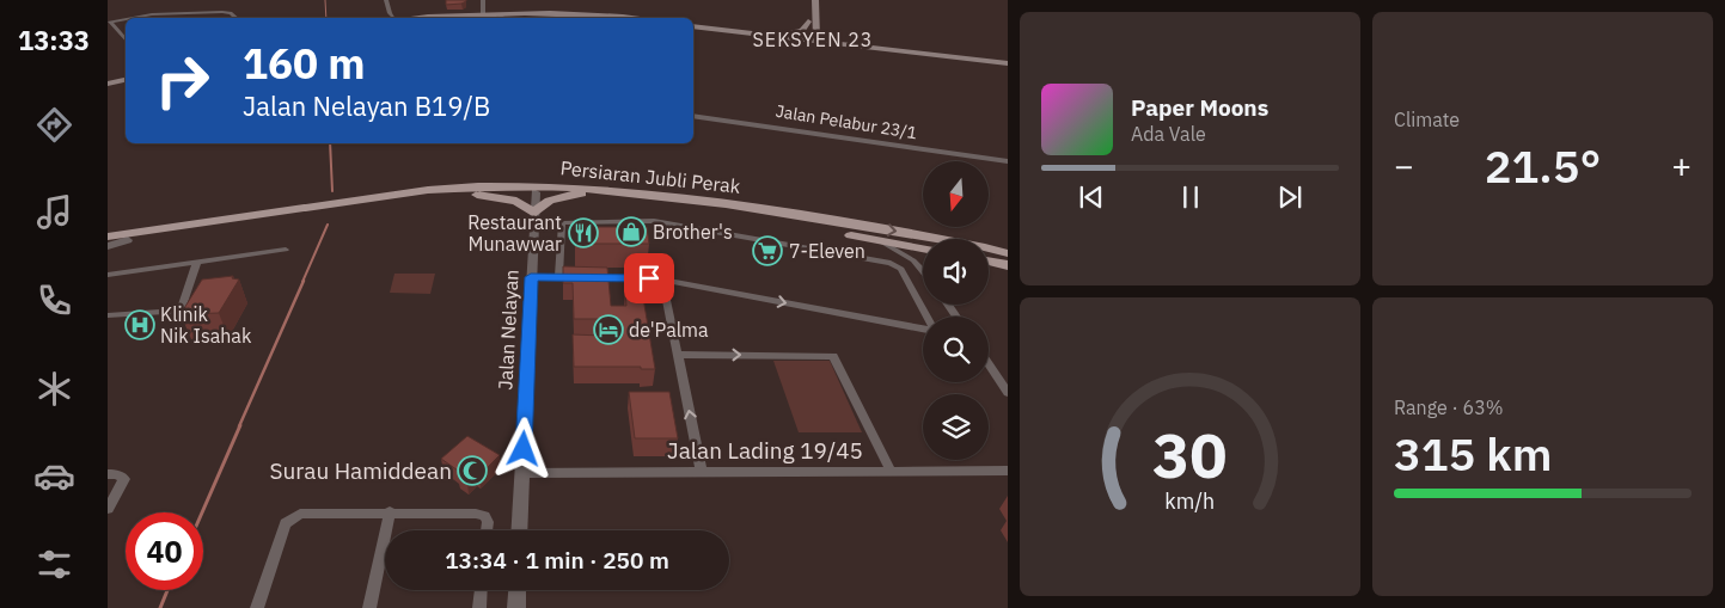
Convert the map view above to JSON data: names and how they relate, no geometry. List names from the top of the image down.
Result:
{
  "streets": {
    "main road": ["Persiaran Jubli Perak"],
    "street": ["Jalan Pelabur 23/1", "Jalan Nelayan", "Jalan Lading 19/45"]
  },
  "crossings": [
    ["Persiaran Jubli Perak", "Jalan Nelayan"],
    ["Jalan Nelayan", "Jalan Lading 19/45"]
  ],
  "districts": ["SEKSYEN 23"],
  "places": {
    "shop": ["Brother's"],
    "restaurant": ["Restaurant Munawwar"],
    "supermarket": ["7-Eleven"],
    "hospital": ["Klinik Nik Isahak"],
    "hotel": ["de'Palma"],
    "mosque": ["Surau Hamiddean"]
  },
  "north": "bottom",
  "page": {
    "tabs": "13:33",
    "tile": [
      "Climate",
      ["Range · 63%", "315 km"]
    ],
    "turn": ["160 m", "Jalan Nelayan B19/B"],
    "song": ["Paper Moons", "Ada Vale"],
    "heat": ["−", "21.5°", "+"],
    "limit": "40",
    "trip": "13:34 · 1 min · 250 m",
    "gauge": ["30", "km/h"]
  }
}
